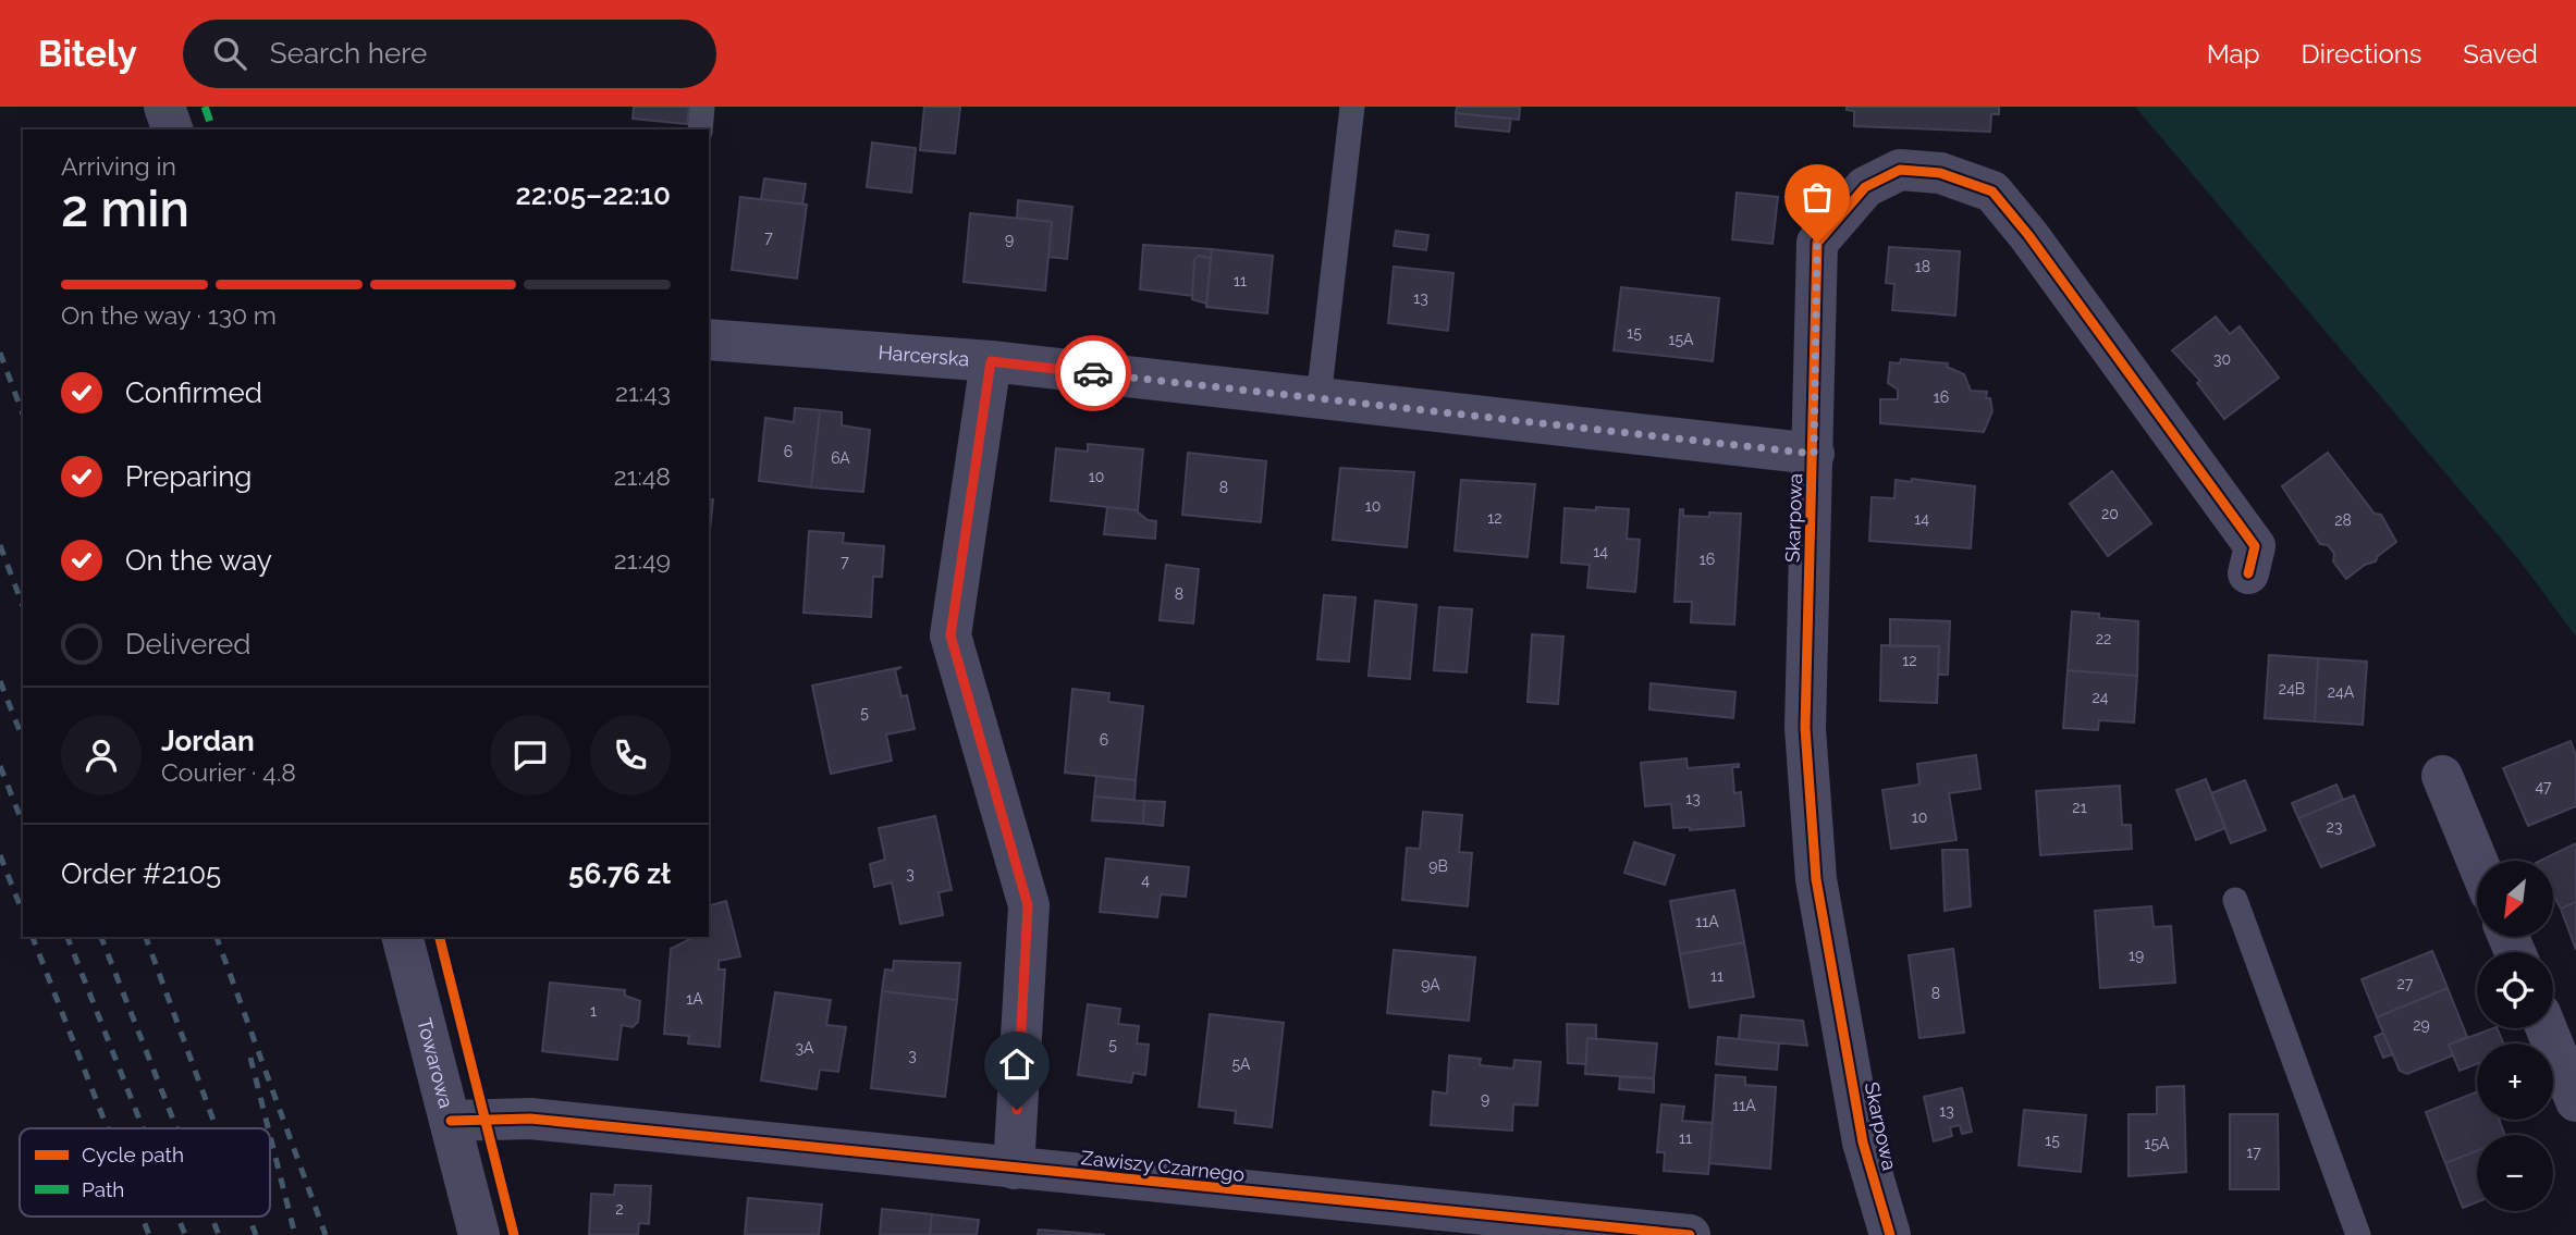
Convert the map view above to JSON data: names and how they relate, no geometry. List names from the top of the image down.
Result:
{
  "streets": {
    "street": [
      "Harcerska",
      "Skarpowa",
      "Towarowa",
      "Zawiszy Czarnego"
    ]
  },
  "crossings": [
    ["Harcerska", "Skarpowa"],
    ["Towarowa", "Zawiszy Czarnego"]
  ],
  "house_numbers": [
    "7",
    "9",
    "18",
    "11",
    "13",
    "15",
    "15A",
    "30",
    "16",
    "6",
    "6A",
    "10",
    "8",
    "10",
    "20",
    "12",
    "14",
    "28",
    "14",
    "16",
    "7",
    "8",
    "22",
    "12",
    "24B",
    "24A",
    "24",
    "5",
    "6",
    "47",
    "13",
    "21",
    "10",
    "23",
    "9B",
    "3",
    "4",
    "11A",
    "19",
    "11",
    "27",
    "9A",
    "8",
    "1A",
    "1",
    "29",
    "5",
    "3A",
    "3",
    "5A",
    "9",
    "11A",
    "13",
    "11",
    "15",
    "15A",
    "17",
    "2"
  ],
  "legend": ["Cycle path", "Path"],
  "north": "bottom left",
  "page": {
    "header": "Bitely",
    "search": "Search here",
    "nav": ["Map", "Directions", "Saved"],
    "heading": ["2 min", "Arriving in", "22:05–22:10"],
    "panel": [
      "Jordan",
      "Courier · 4.8",
      "Order #2105",
      "56.76 zł"
    ],
    "bar": "On the way · 130 m",
    "list": [
      ["Confirmed", "21:43"],
      ["Preparing", "21:48"],
      ["On the way", "21:49"],
      "Delivered"
    ],
    "map_buttons": ["+", "−"]
  }
}
